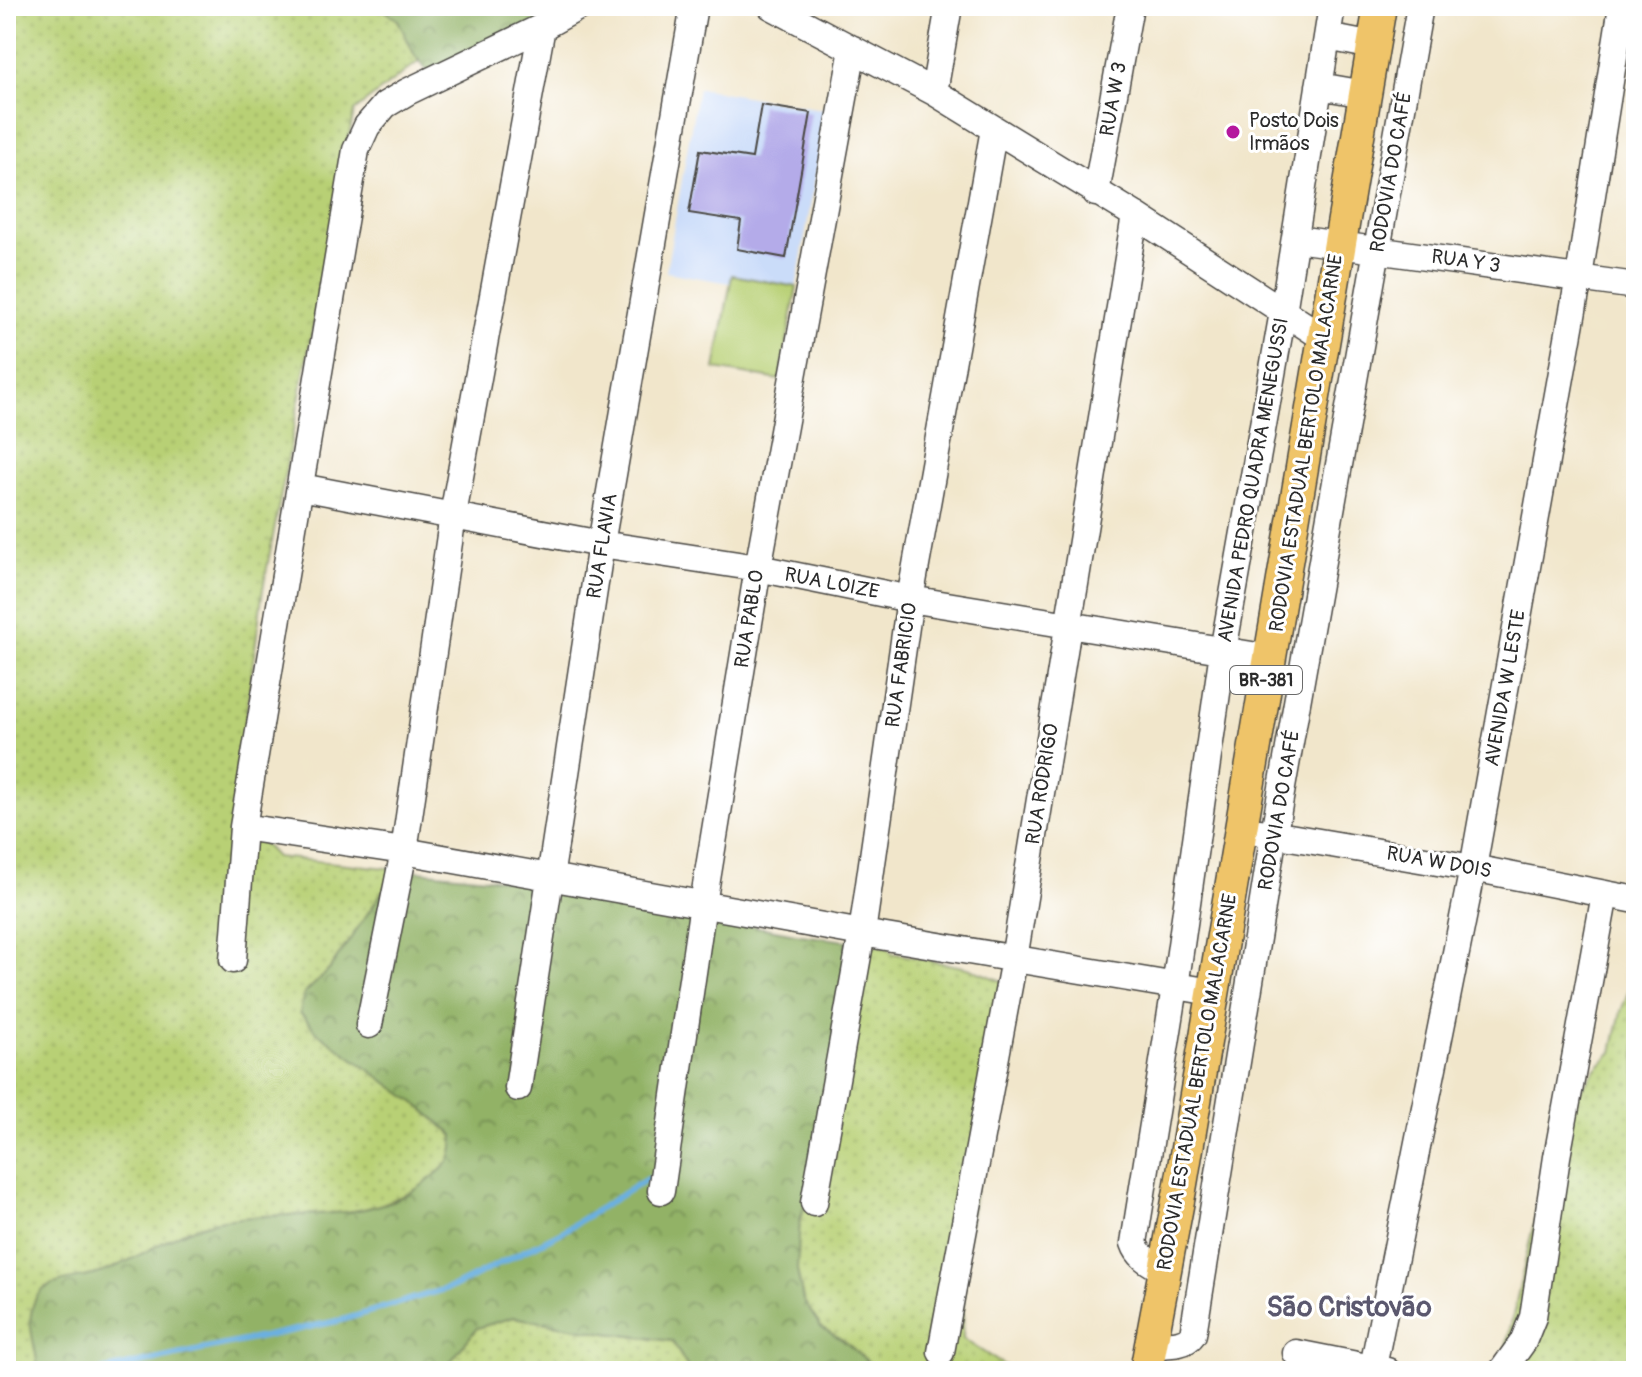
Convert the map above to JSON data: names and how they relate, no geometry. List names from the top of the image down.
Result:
{
  "streets": {
    "main road": ["RODOVIA ESTADUAL BERTOLO MALACARNE", "BR-381"],
    "street": [
      "RUA W 3",
      "RODOVIA DO CAFÉ",
      "RUA Y 3",
      "AVENIDA PEDRO QUADRA MENEGUSSI",
      "RUA FLAVIA",
      "RUA LOIZE",
      "RUA PABLO",
      "RUA FABRICIO",
      "AVENIDA W LESTE",
      "RUA RODRIGO",
      "RUA W DOIS"
    ]
  },
  "crossings": [
    ["RODOVIA DO CAFÉ", "RUA Y 3"],
    ["RODOVIA DO CAFÉ", "RODOVIA ESTADUAL BERTOLO MALACARNE"],
    ["RODOVIA DO CAFÉ", "RUA W DOIS"],
    ["RUA Y 3", "RODOVIA ESTADUAL BERTOLO MALACARNE"],
    ["RUA Y 3", "AVENIDA PEDRO QUADRA MENEGUSSI"],
    ["RUA Y 3", "AVENIDA W LESTE"],
    ["RODOVIA ESTADUAL BERTOLO MALACARNE", "AVENIDA PEDRO QUADRA MENEGUSSI"],
    ["RODOVIA ESTADUAL BERTOLO MALACARNE", "RUA LOIZE"],
    ["RODOVIA ESTADUAL BERTOLO MALACARNE", "RUA W DOIS"],
    ["AVENIDA PEDRO QUADRA MENEGUSSI", "RUA LOIZE"],
    ["RUA FLAVIA", "RUA LOIZE"],
    ["RUA LOIZE", "RUA PABLO"],
    ["RUA LOIZE", "RUA FABRICIO"],
    ["RUA LOIZE", "RUA RODRIGO"],
    ["AVENIDA W LESTE", "RUA W DOIS"]
  ],
  "districts": ["São Cristovão"],
  "places": ["Posto Dois Irmãos"]
}
